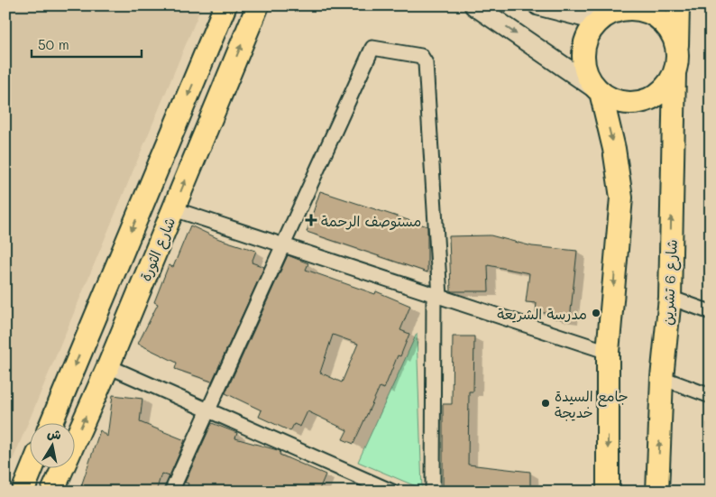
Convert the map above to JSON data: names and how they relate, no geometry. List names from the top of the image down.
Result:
{
  "streets": {
    "main road": ["شارع الثورة", "شارع 6 تشرين"]
  },
  "places": {
    "health": ["مستوصف الرحمة"],
    "other": ["مدرسة الشريعة", "جامع السيدة خديجة"]
  },
  "scale_bar": "50 m",
  "north": "top"
}
